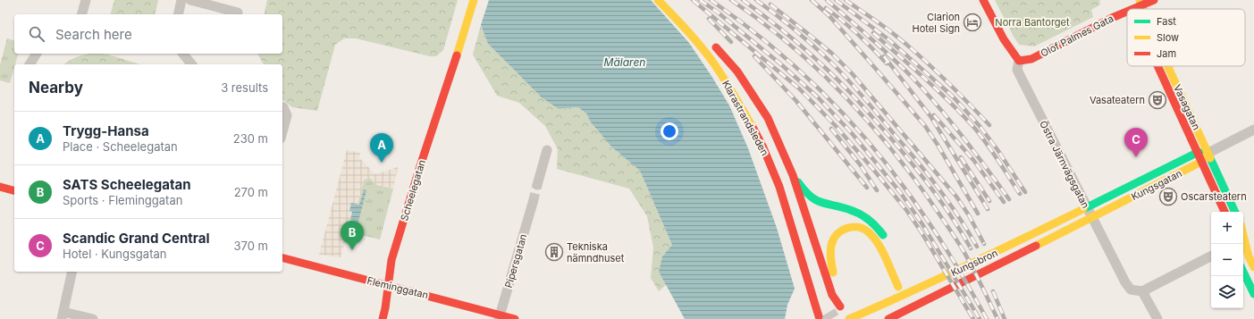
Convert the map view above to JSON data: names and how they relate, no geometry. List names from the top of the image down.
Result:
{
  "streets": {
    "main road": [
      "Olof Palmes Gata",
      "Vasagatan",
      "Klarastrandsleden",
      "Kungsgatan",
      "Scheelegatan",
      "Kungsbron",
      "Fleminggatan"
    ],
    "street": ["Östra Järnvägsgatan", "Pipersgatan"]
  },
  "crossings": [
    ["Olof Palmes Gata", "Östra Järnvägsgatan"],
    ["Vasagatan", "Kungsgatan"],
    ["Kungsgatan", "Kungsbron"],
    ["Scheelegatan", "Fleminggatan"],
    ["Pipersgatan", "Fleminggatan"]
  ],
  "water": ["Mälaren"],
  "parks": ["Norra Bantorget"],
  "places": {
    "hotel": ["Clarion Hotel Sign"],
    "theatre": ["Vasateatern", "Oscarsteatern"],
    "building": ["Tekniska nämndhuset"]
  },
  "legend": ["Fast", "Slow", "Jam"],
  "page": {
    "search": "Search here",
    "heading": ["Nearby", "3 results"],
    "list": [
      {
        "mark": "A",
        "name": "Trygg-Hansa",
        "note": "Place · Scheelegatan",
        "value": "230 m"
      },
      {
        "mark": "B",
        "name": "SATS Scheelegatan",
        "note": "Sports · Fleminggatan",
        "value": "270 m"
      },
      {
        "mark": "C",
        "name": "Scandic Grand Central",
        "note": "Hotel · Kungsgatan",
        "value": "370 m"
      }
    ],
    "pins": ["C", "A", "B"],
    "map_buttons": ["+", "−"]
  }
}
